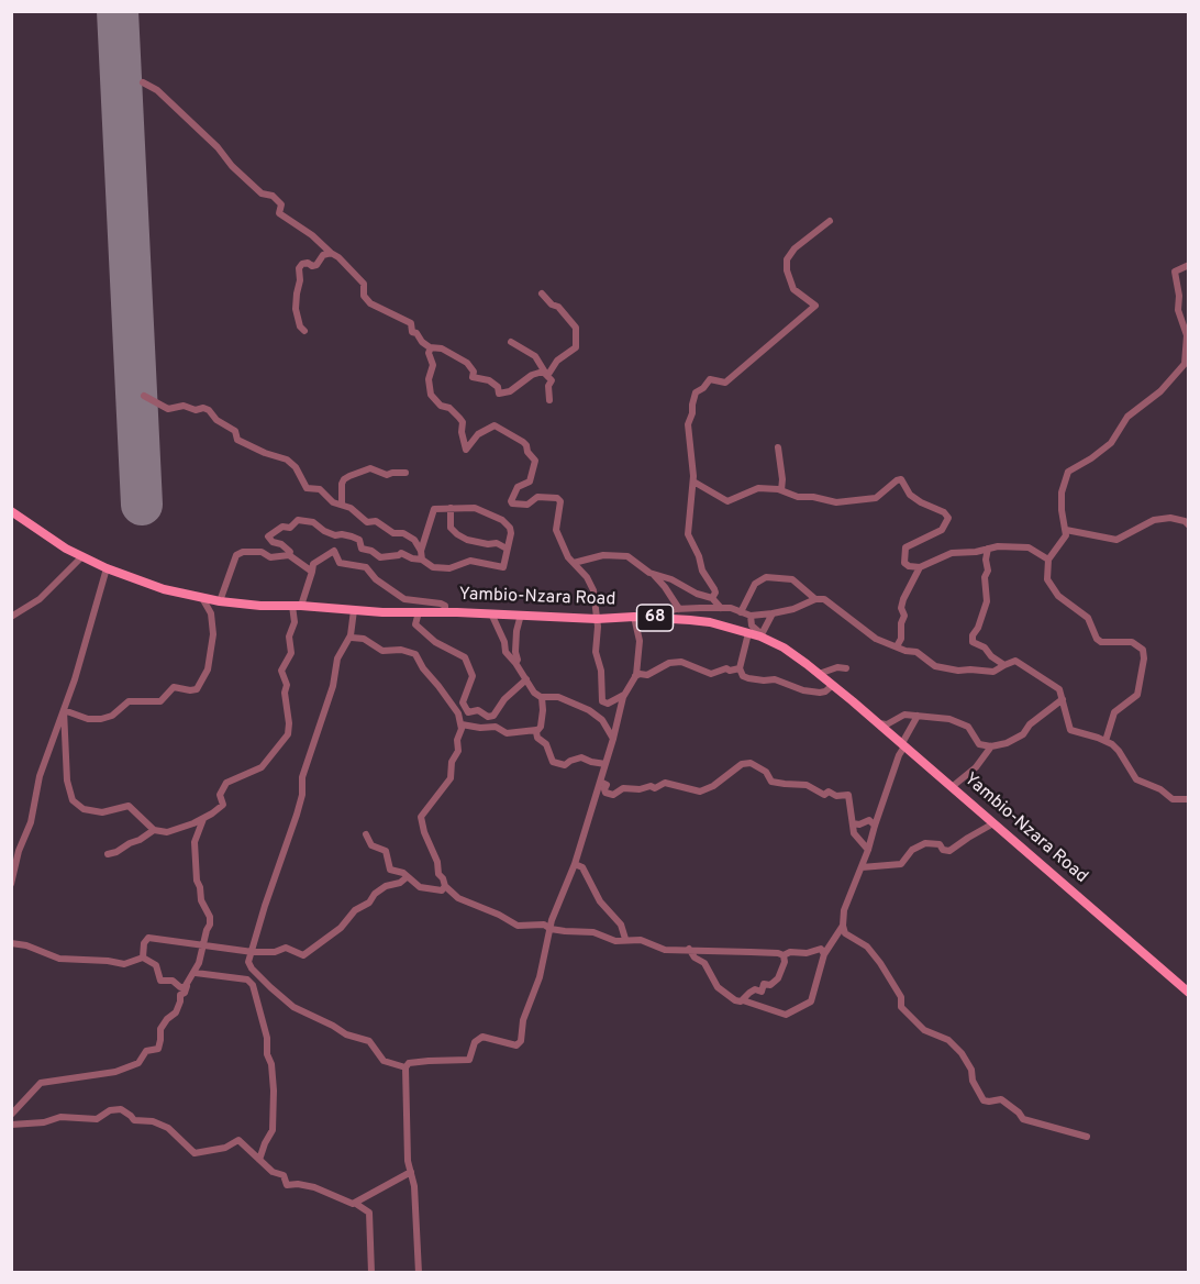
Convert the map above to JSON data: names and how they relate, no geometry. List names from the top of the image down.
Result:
{
  "streets": {
    "main road": ["Yambio-Nzara Road", "68"]
  }
}
